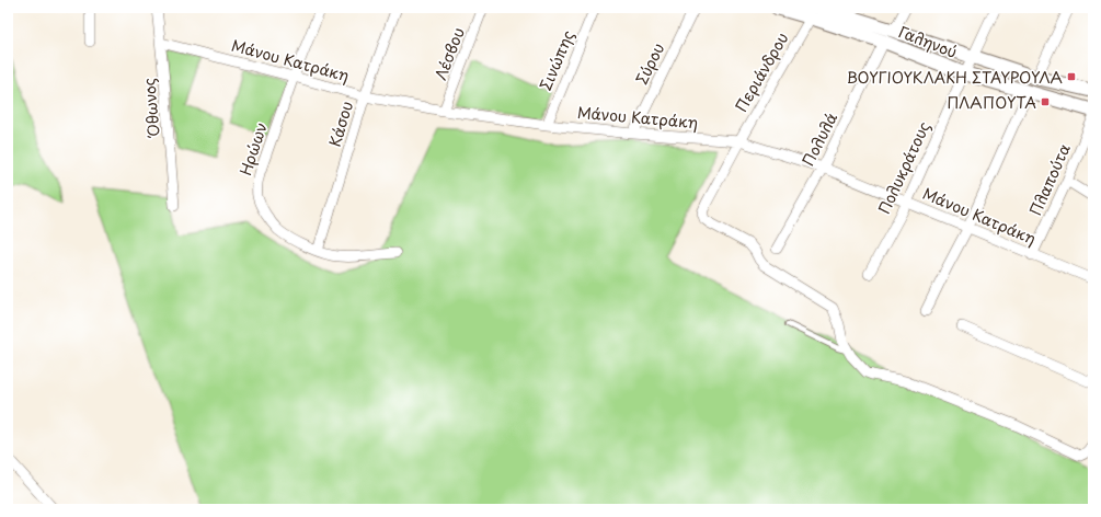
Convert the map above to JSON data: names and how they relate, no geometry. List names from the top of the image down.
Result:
{
  "streets": {
    "street": [
      "Γαληνού",
      "Λέσβου",
      "Μάνου Κατράκη",
      "Σινώπης",
      "Σύρου",
      "Περιάνδρου",
      "Όθωνος",
      "Κάσου",
      "Πολυλά",
      "Ηρώων",
      "Πολυκράτους",
      "Πλαπούτα"
    ]
  },
  "crossings": [
    ["Γαληνού", "Περιάνδρου"],
    ["Γαληνού", "Πολυλά"],
    ["Γαληνού", "Πολυκράτους"],
    ["Λέσβου", "Μάνου Κατράκη"],
    ["Μάνου Κατράκη", "Σινώπης"],
    ["Μάνου Κατράκη", "Σύρου"],
    ["Μάνου Κατράκη", "Περιάνδρου"],
    ["Μάνου Κατράκη", "Όθωνος"],
    ["Μάνου Κατράκη", "Κάσου"],
    ["Μάνου Κατράκη", "Πολυλά"],
    ["Μάνου Κατράκη", "Ηρώων"],
    ["Μάνου Κατράκη", "Πολυκράτους"],
    ["Μάνου Κατράκη", "Πλαπούτα"],
    ["Κάσου", "Ηρώων"]
  ],
  "places": {
    "transit": ["ΒΟΥΓΙΟΥΚΛΑΚΗ ΣΤΑΥΡΟΥΛΑ", "ΠΛΑΠΟΥΤΑ"]
  }
}
